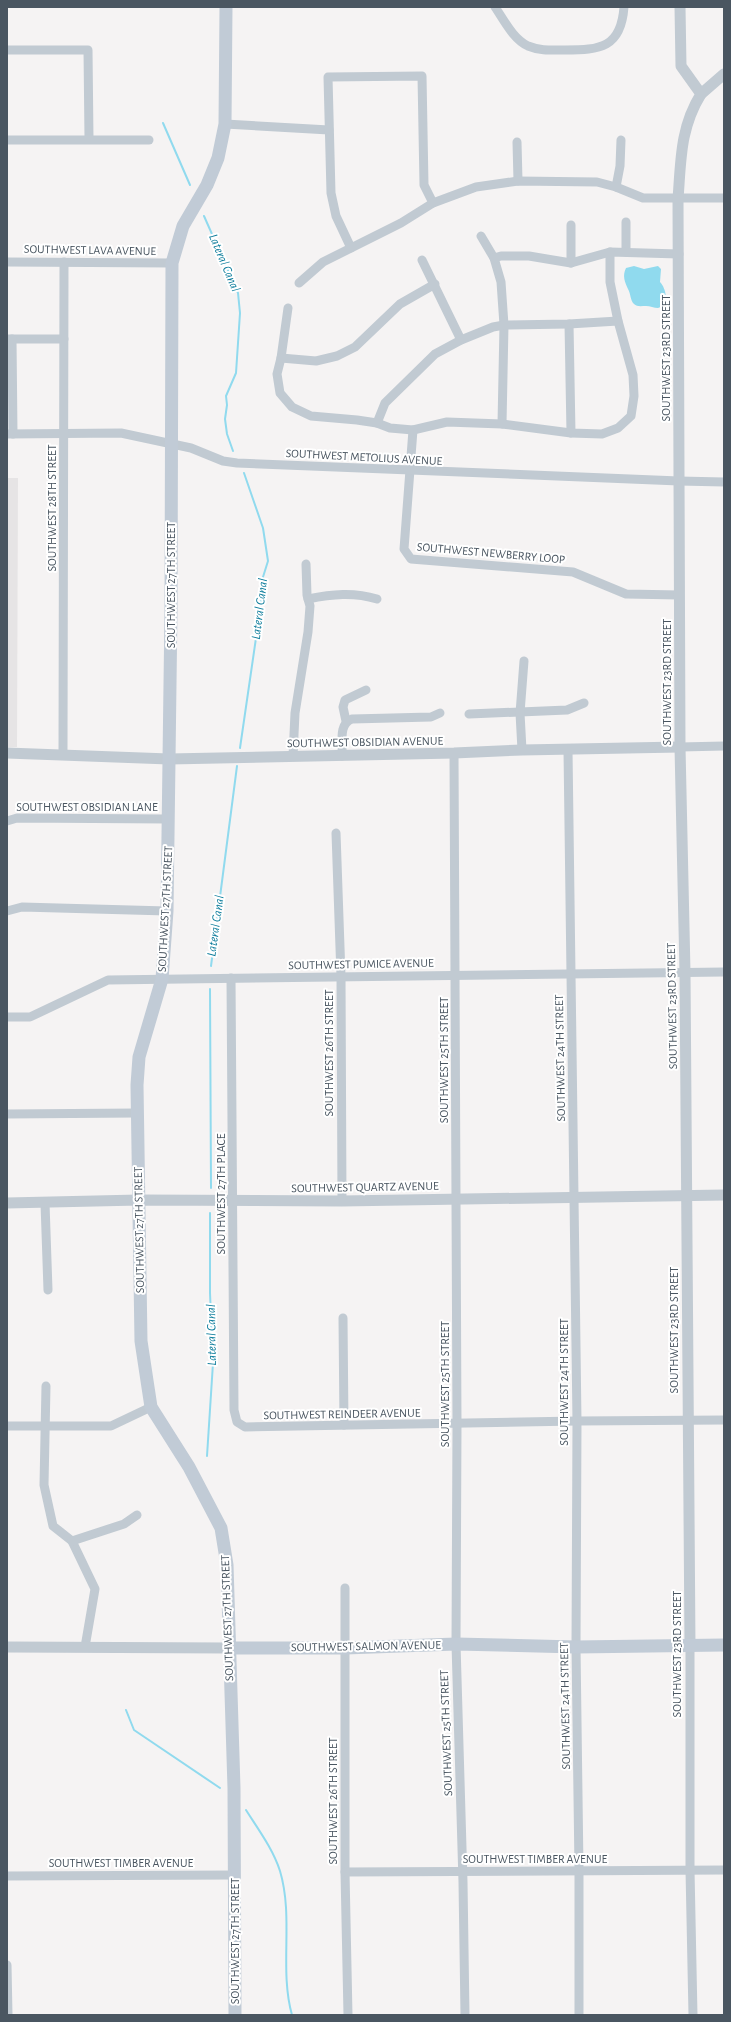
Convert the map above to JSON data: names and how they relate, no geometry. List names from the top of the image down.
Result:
{
  "streets": {
    "main road": ["SOUTHWEST 27TH STREET", "SOUTHWEST SALMON AVENUE"],
    "street": [
      "SOUTHWEST LAVA AVENUE",
      "SOUTHWEST 23RD STREET",
      "SOUTHWEST METOLIUS AVENUE",
      "SOUTHWEST 28TH STREET",
      "SOUTHWEST NEWBERRY LOOP",
      "SOUTHWEST OBSIDIAN AVENUE",
      "SOUTHWEST OBSIDIAN LANE",
      "SOUTHWEST PUMICE AVENUE",
      "SOUTHWEST 26TH STREET",
      "SOUTHWEST 24TH STREET",
      "SOUTHWEST 25TH STREET",
      "SOUTHWEST QUARTZ AVENUE",
      "SOUTHWEST 27TH PLACE",
      "SOUTHWEST REINDEER AVENUE",
      "SOUTHWEST TIMBER AVENUE"
    ]
  },
  "crossings": [
    ["SOUTHWEST LAVA AVENUE", "SOUTHWEST 28TH STREET"],
    ["SOUTHWEST LAVA AVENUE", "SOUTHWEST 27TH STREET"],
    ["SOUTHWEST 23RD STREET", "SOUTHWEST METOLIUS AVENUE"],
    ["SOUTHWEST 23RD STREET", "SOUTHWEST NEWBERRY LOOP"],
    ["SOUTHWEST 23RD STREET", "SOUTHWEST OBSIDIAN AVENUE"],
    ["SOUTHWEST 23RD STREET", "SOUTHWEST PUMICE AVENUE"],
    ["SOUTHWEST 23RD STREET", "SOUTHWEST QUARTZ AVENUE"],
    ["SOUTHWEST 23RD STREET", "SOUTHWEST REINDEER AVENUE"],
    ["SOUTHWEST 23RD STREET", "SOUTHWEST SALMON AVENUE"],
    ["SOUTHWEST 23RD STREET", "SOUTHWEST TIMBER AVENUE"],
    ["SOUTHWEST METOLIUS AVENUE", "SOUTHWEST 28TH STREET"],
    ["SOUTHWEST METOLIUS AVENUE", "SOUTHWEST NEWBERRY LOOP"],
    ["SOUTHWEST METOLIUS AVENUE", "SOUTHWEST 27TH STREET"],
    ["SOUTHWEST 28TH STREET", "SOUTHWEST OBSIDIAN AVENUE"],
    ["SOUTHWEST 27TH STREET", "SOUTHWEST OBSIDIAN AVENUE"],
    ["SOUTHWEST 27TH STREET", "SOUTHWEST OBSIDIAN LANE"],
    ["SOUTHWEST 27TH STREET", "SOUTHWEST PUMICE AVENUE"],
    ["SOUTHWEST 27TH STREET", "SOUTHWEST QUARTZ AVENUE"],
    ["SOUTHWEST 27TH STREET", "SOUTHWEST SALMON AVENUE"],
    ["SOUTHWEST 27TH STREET", "SOUTHWEST TIMBER AVENUE"],
    ["SOUTHWEST OBSIDIAN AVENUE", "SOUTHWEST 24TH STREET"],
    ["SOUTHWEST OBSIDIAN AVENUE", "SOUTHWEST 25TH STREET"],
    ["SOUTHWEST PUMICE AVENUE", "SOUTHWEST 26TH STREET"],
    ["SOUTHWEST PUMICE AVENUE", "SOUTHWEST 24TH STREET"],
    ["SOUTHWEST PUMICE AVENUE", "SOUTHWEST 25TH STREET"],
    ["SOUTHWEST PUMICE AVENUE", "SOUTHWEST 27TH PLACE"],
    ["SOUTHWEST 26TH STREET", "SOUTHWEST QUARTZ AVENUE"],
    ["SOUTHWEST 26TH STREET", "SOUTHWEST SALMON AVENUE"],
    ["SOUTHWEST 26TH STREET", "SOUTHWEST TIMBER AVENUE"],
    ["SOUTHWEST 24TH STREET", "SOUTHWEST QUARTZ AVENUE"],
    ["SOUTHWEST 24TH STREET", "SOUTHWEST REINDEER AVENUE"],
    ["SOUTHWEST 24TH STREET", "SOUTHWEST SALMON AVENUE"],
    ["SOUTHWEST 24TH STREET", "SOUTHWEST TIMBER AVENUE"],
    ["SOUTHWEST 25TH STREET", "SOUTHWEST QUARTZ AVENUE"],
    ["SOUTHWEST 25TH STREET", "SOUTHWEST REINDEER AVENUE"],
    ["SOUTHWEST 25TH STREET", "SOUTHWEST SALMON AVENUE"],
    ["SOUTHWEST 25TH STREET", "SOUTHWEST TIMBER AVENUE"],
    ["SOUTHWEST QUARTZ AVENUE", "SOUTHWEST 27TH PLACE"],
    ["SOUTHWEST 27TH PLACE", "SOUTHWEST REINDEER AVENUE"]
  ],
  "water": ["Lateral Canal"]
}
